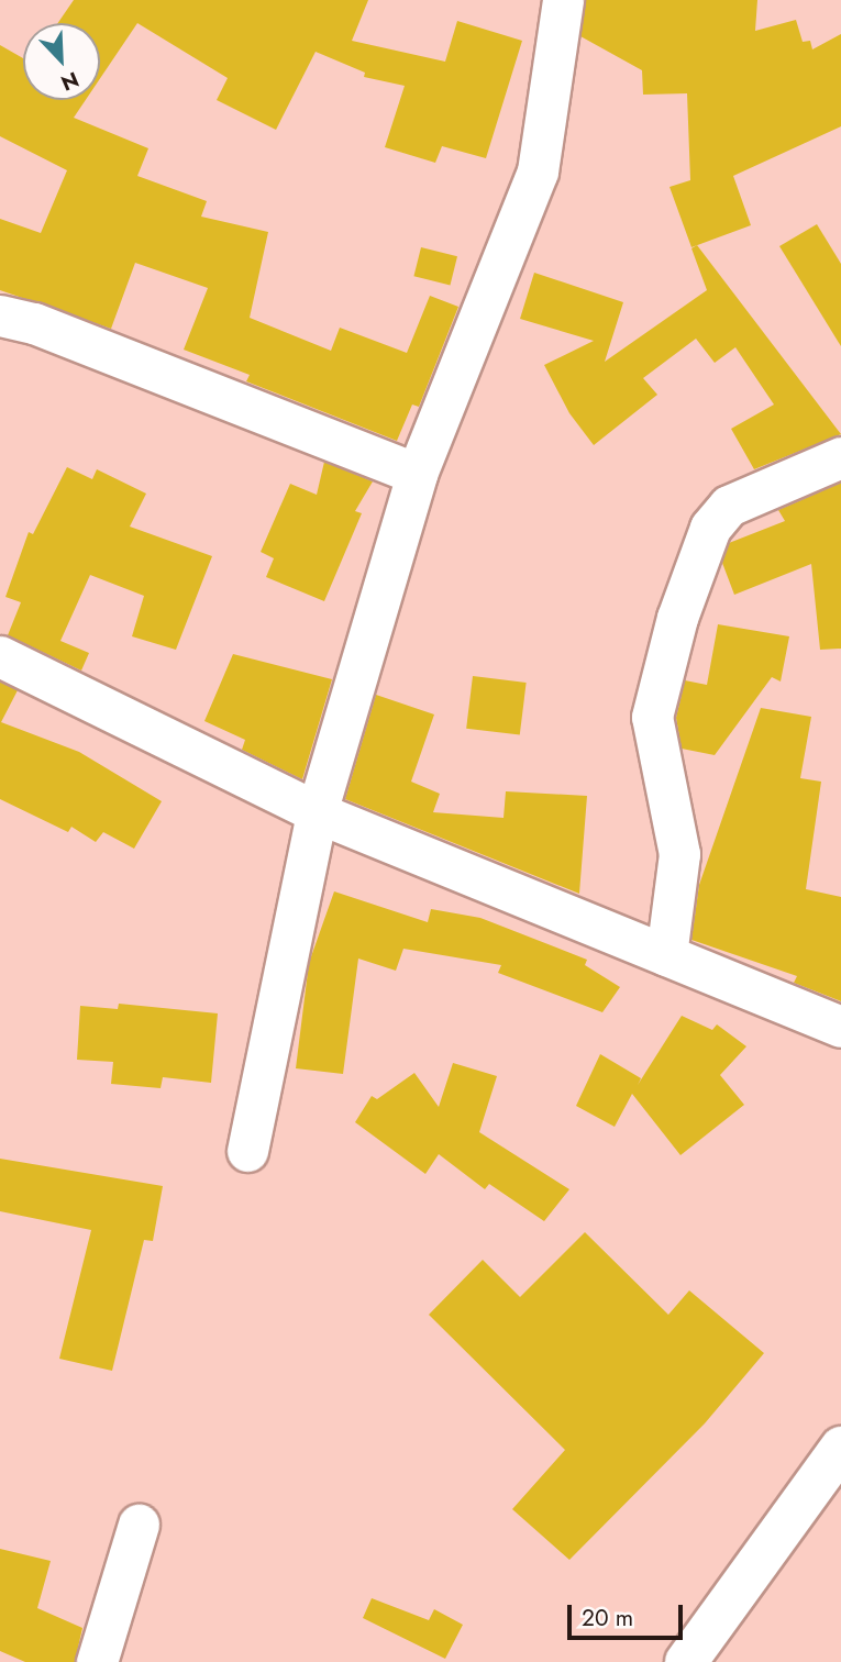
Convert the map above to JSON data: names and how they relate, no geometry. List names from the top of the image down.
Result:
{
  "scale_bar": "20 m",
  "north": "bottom right"
}
